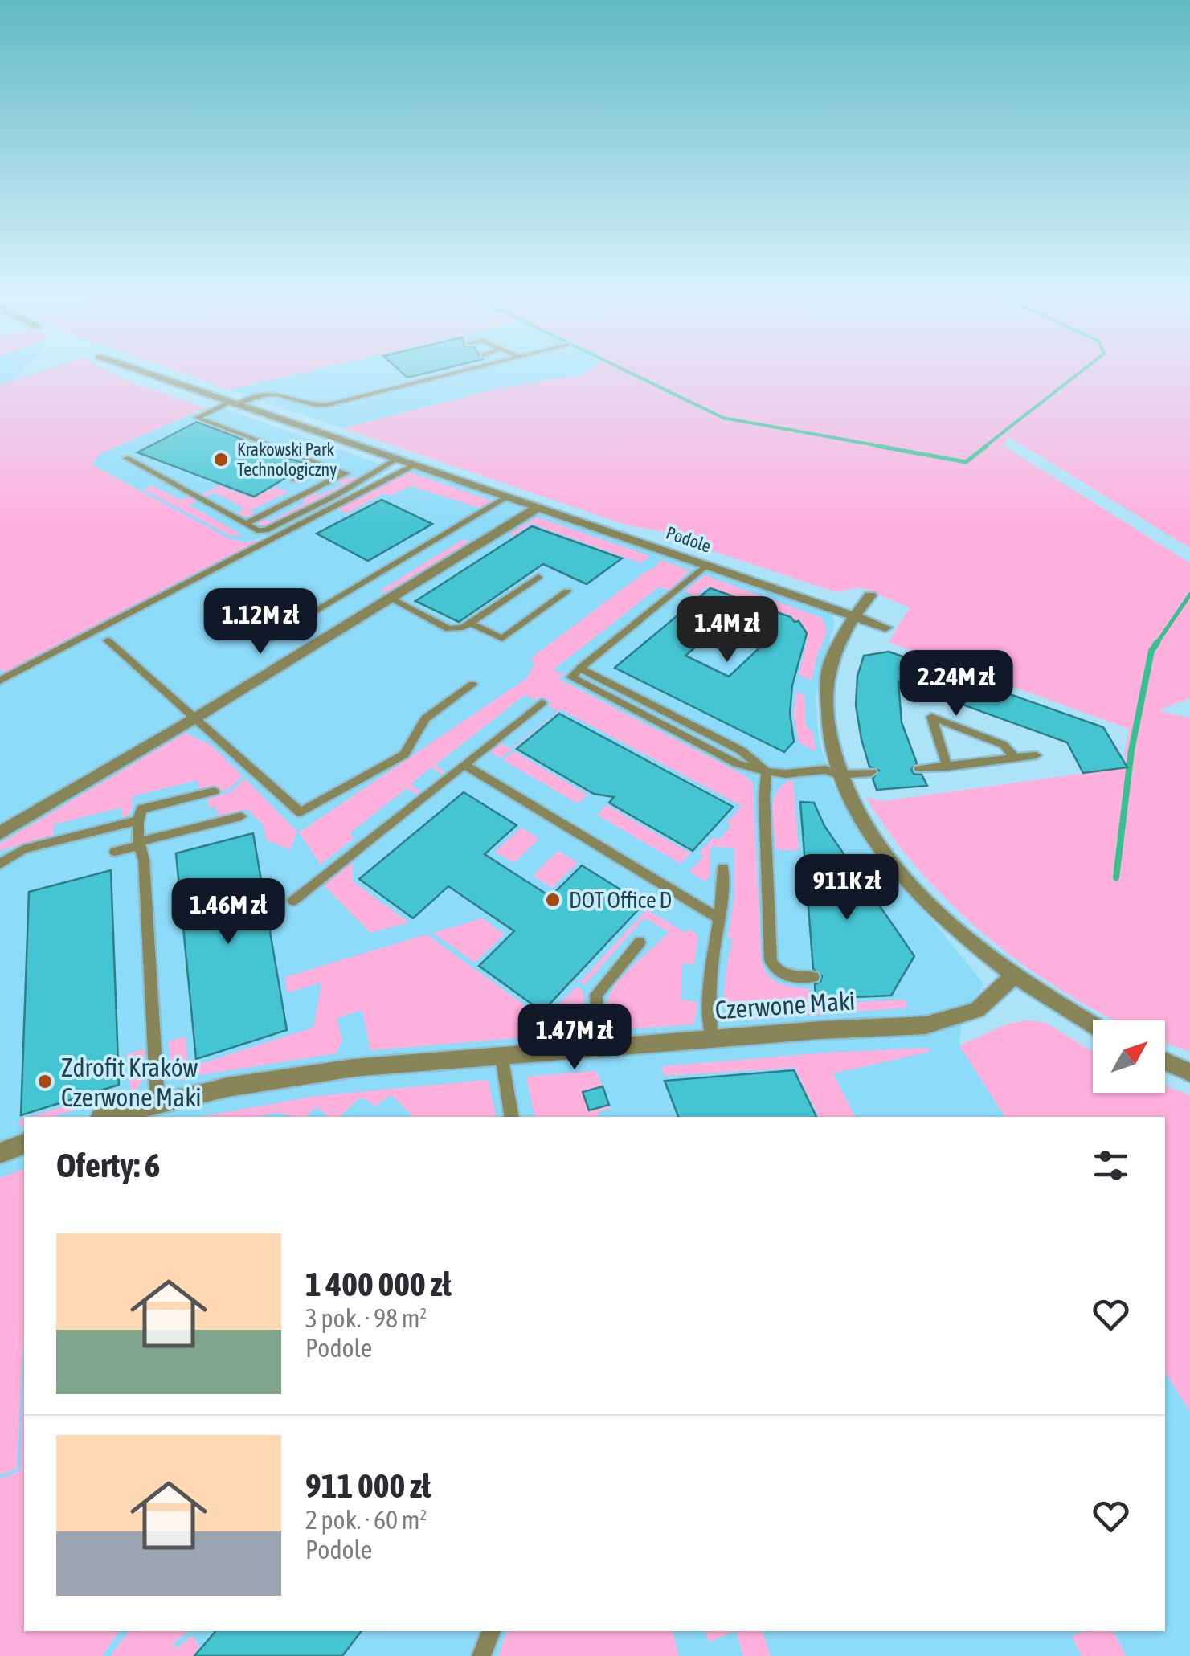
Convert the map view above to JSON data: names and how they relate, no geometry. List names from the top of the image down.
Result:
{
  "streets": {
    "street": ["Podole", "Czerwone Maki"]
  },
  "places": ["Krakowski Park Technologiczny", "DOT Office D", "Zdrofit Kraków Czerwone Maki"],
  "north": "top right",
  "page": {
    "price": [
      "1.12M zł",
      "1.4M zł",
      "2.24M zł",
      "911K zł",
      "1.46M zł",
      "1.47M zł"
    ],
    "heading": "Oferty: 6",
    "list": [
      {
        "name": "1 400 000 zł",
        "note": "3 pok. · 98 m² · Podole"
      },
      {
        "name": "911 000 zł",
        "note": "2 pok. · 60 m² · Podole"
      }
    ]
  }
}
